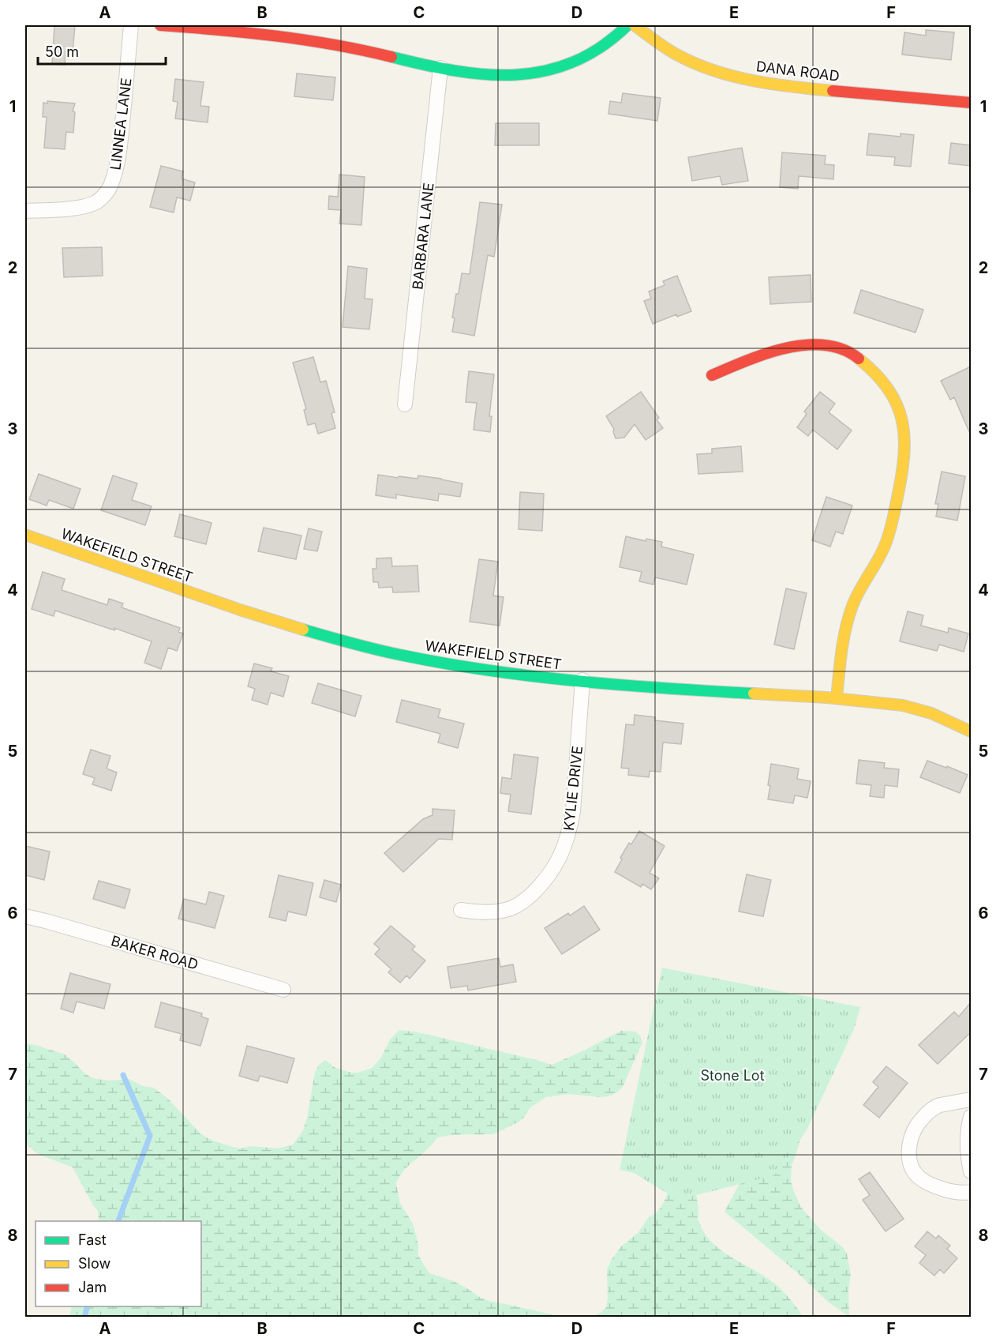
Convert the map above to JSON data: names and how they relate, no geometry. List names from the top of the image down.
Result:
{
  "streets": {
    "street": [
      "DANA ROAD",
      "LINNEA LANE",
      "BARBARA LANE",
      "WAKEFIELD STREET",
      "KYLIE DRIVE",
      "BAKER ROAD"
    ]
  },
  "crossings": [
    ["WAKEFIELD STREET", "KYLIE DRIVE"]
  ],
  "parks": ["Stone Lot"],
  "legend": ["Fast", "Slow", "Jam"],
  "scale_bar": "50 m",
  "grid": {
    "columns": [
      "A",
      "B",
      "C",
      "D",
      "E",
      "F"
    ],
    "rows": [
      "1",
      "2",
      "3",
      "4",
      "5",
      "6",
      "7",
      "8"
    ]
  }
}
